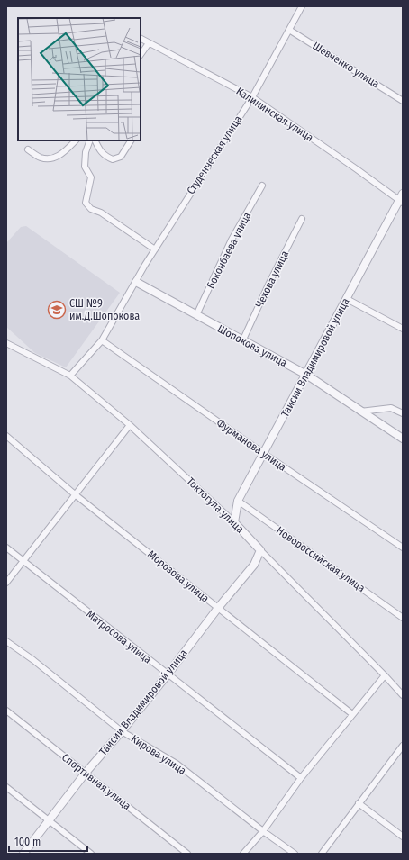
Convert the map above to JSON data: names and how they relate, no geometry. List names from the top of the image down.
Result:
{
  "streets": {
    "street": [
      "Шевченко улица",
      "Калининская улица",
      "Студенческая улица",
      "Боконбаева улица",
      "Чехова улица",
      "Шопокова улица",
      "Таисии Владимировой улица",
      "Фурманова улица",
      "Токтогула улица",
      "Новороссийская улица",
      "Морозова улица",
      "Матросова улица",
      "Кирова улица",
      "Спортивная улица"
    ]
  },
  "crossings": [
    ["Шевченко улица", "Студенческая улица"],
    ["Калининская улица", "Студенческая улица"],
    ["Калининская улица", "Таисии Владимировой улица"],
    ["Студенческая улица", "Шопокова улица"],
    ["Боконбаева улица", "Шопокова улица"],
    ["Чехова улица", "Шопокова улица"],
    ["Шопокова улица", "Таисии Владимировой улица"],
    ["Таисии Владимировой улица", "Фурманова улица"],
    ["Таисии Владимировой улица", "Токтогула улица"],
    ["Таисии Владимировой улица", "Новороссийская улица"],
    ["Таисии Владимировой улица", "Морозова улица"],
    ["Таисии Владимировой улица", "Матросова улица"],
    ["Таисии Владимировой улица", "Кирова улица"],
    ["Таисии Владимировой улица", "Спортивная улица"]
  ],
  "places": {
    "school or university": ["СШ №9 им.Д.Шопокова"]
  },
  "scale_bar": "100 m"
}
